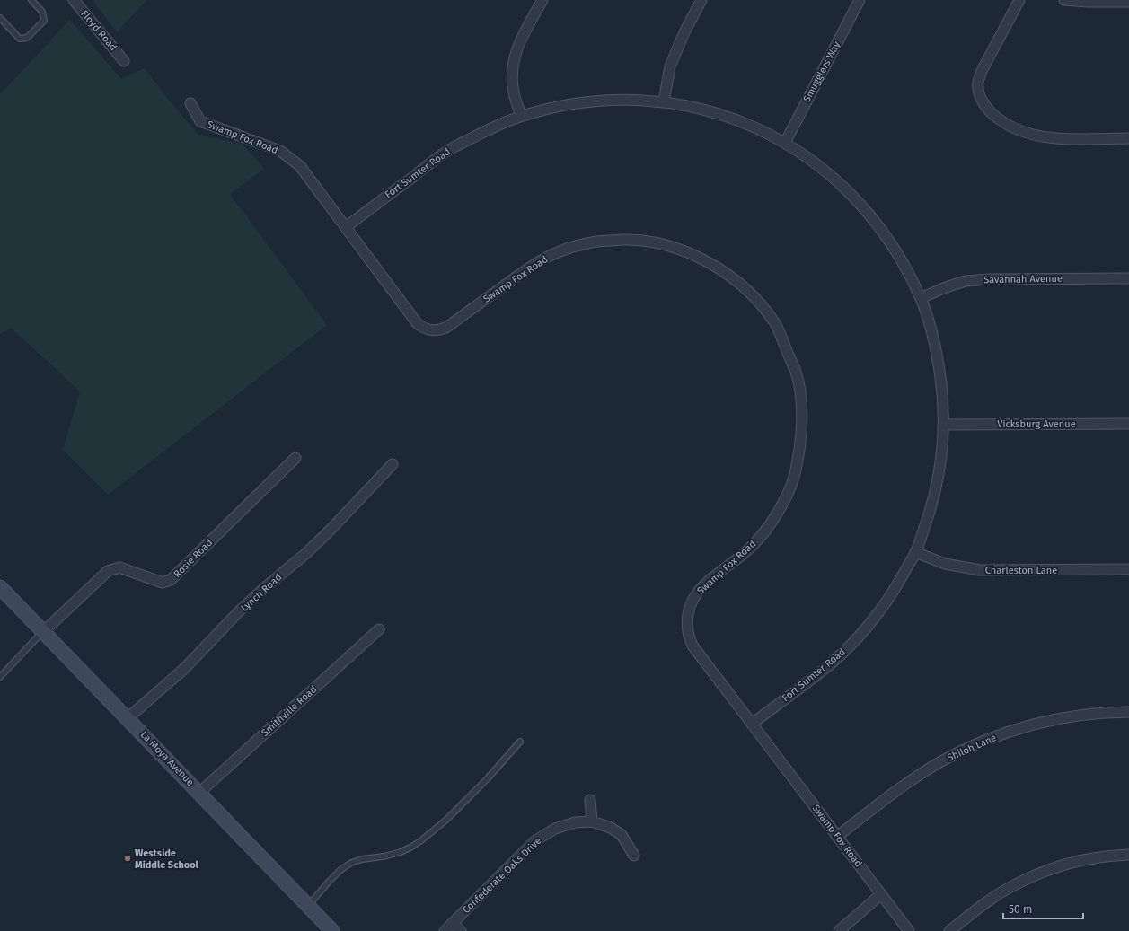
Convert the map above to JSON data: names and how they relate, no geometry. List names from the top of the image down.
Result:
{
  "streets": {
    "street": [
      "Floyd Road",
      "Smugglers Way",
      "Swamp Fox Road",
      "Fort Sumter Road",
      "Savannah Avenue",
      "Vicksburg Avenue",
      "Rosie Road",
      "Charleston Lane",
      "Lynch Road",
      "Smithville Road",
      "Shiloh Lane",
      "La Moya Avenue",
      "Confederate Oaks Drive"
    ]
  },
  "crossings": [
    ["Smugglers Way", "Fort Sumter Road"],
    ["Swamp Fox Road", "Fort Sumter Road"],
    ["Swamp Fox Road", "Shiloh Lane"],
    ["Fort Sumter Road", "Savannah Avenue"],
    ["Fort Sumter Road", "Vicksburg Avenue"],
    ["Fort Sumter Road", "Charleston Lane"],
    ["Rosie Road", "La Moya Avenue"],
    ["Lynch Road", "La Moya Avenue"],
    ["Smithville Road", "La Moya Avenue"]
  ],
  "places": ["Westside Middle School"],
  "scale_bar": "50 m"
}
